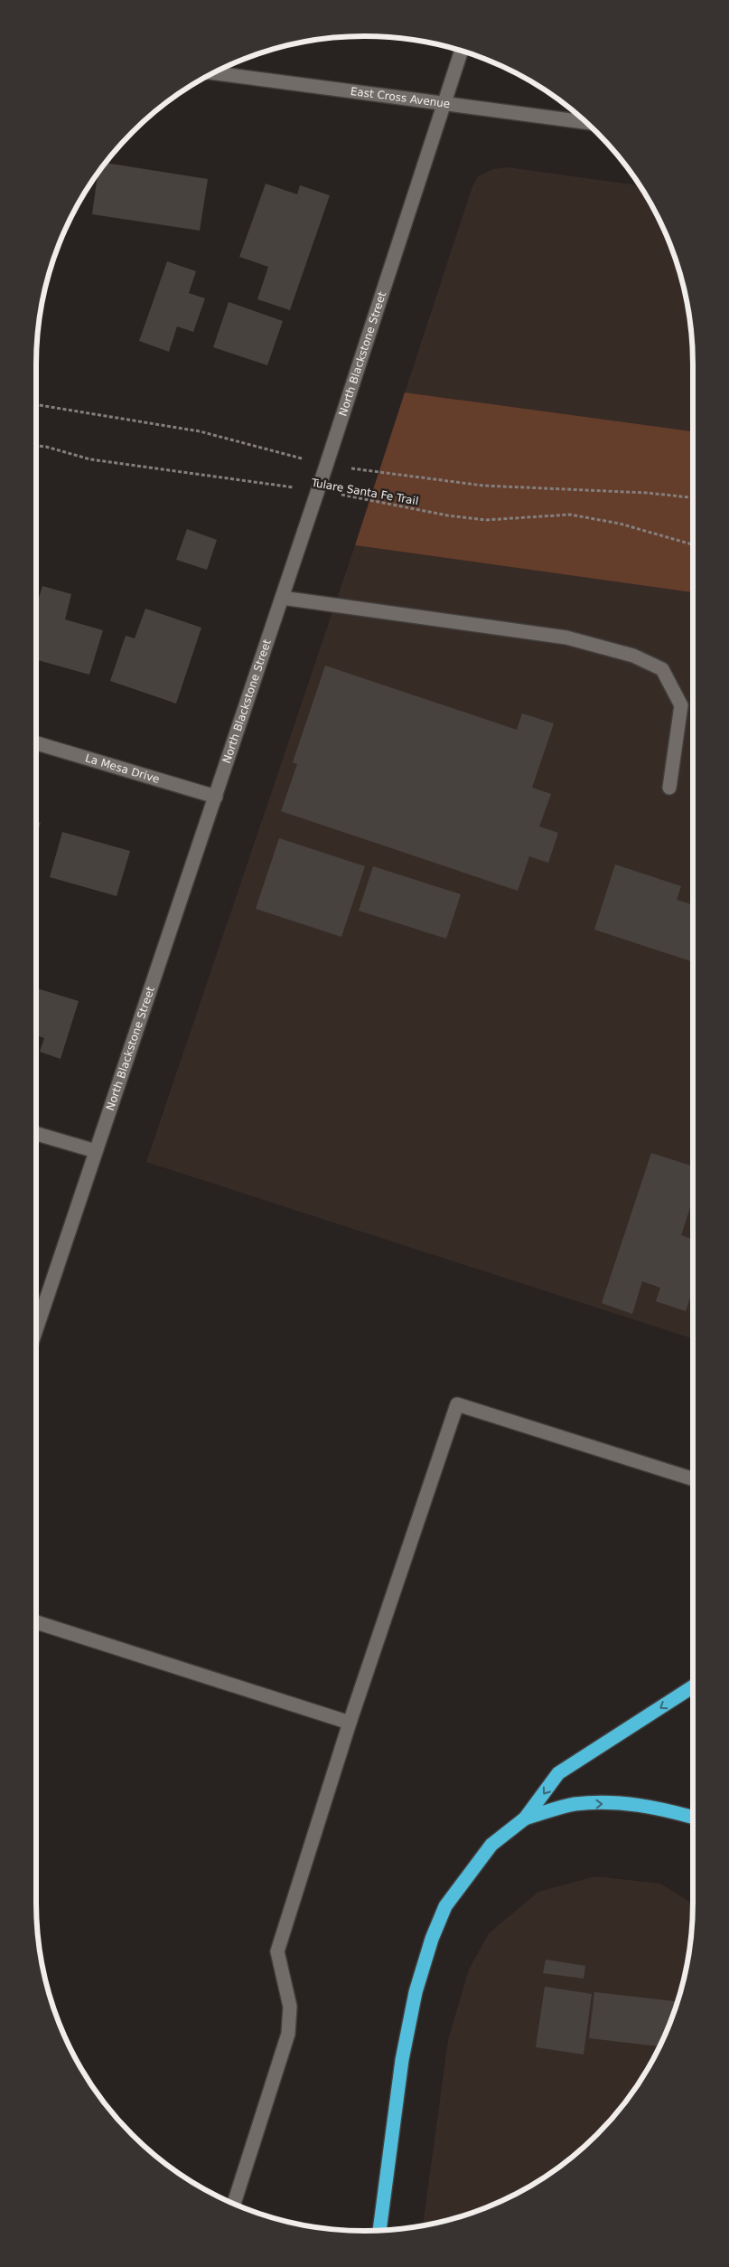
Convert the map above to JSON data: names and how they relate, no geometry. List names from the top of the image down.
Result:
{
  "streets": {
    "main road": ["East Cross Avenue", "North Blackstone Street", "La Mesa Drive"],
    "path": ["Tulare Santa Fe Trail"]
  },
  "crossings": [
    ["East Cross Avenue", "North Blackstone Street"],
    ["North Blackstone Street", "Tulare Santa Fe Trail"],
    ["North Blackstone Street", "La Mesa Drive"]
  ]
}
